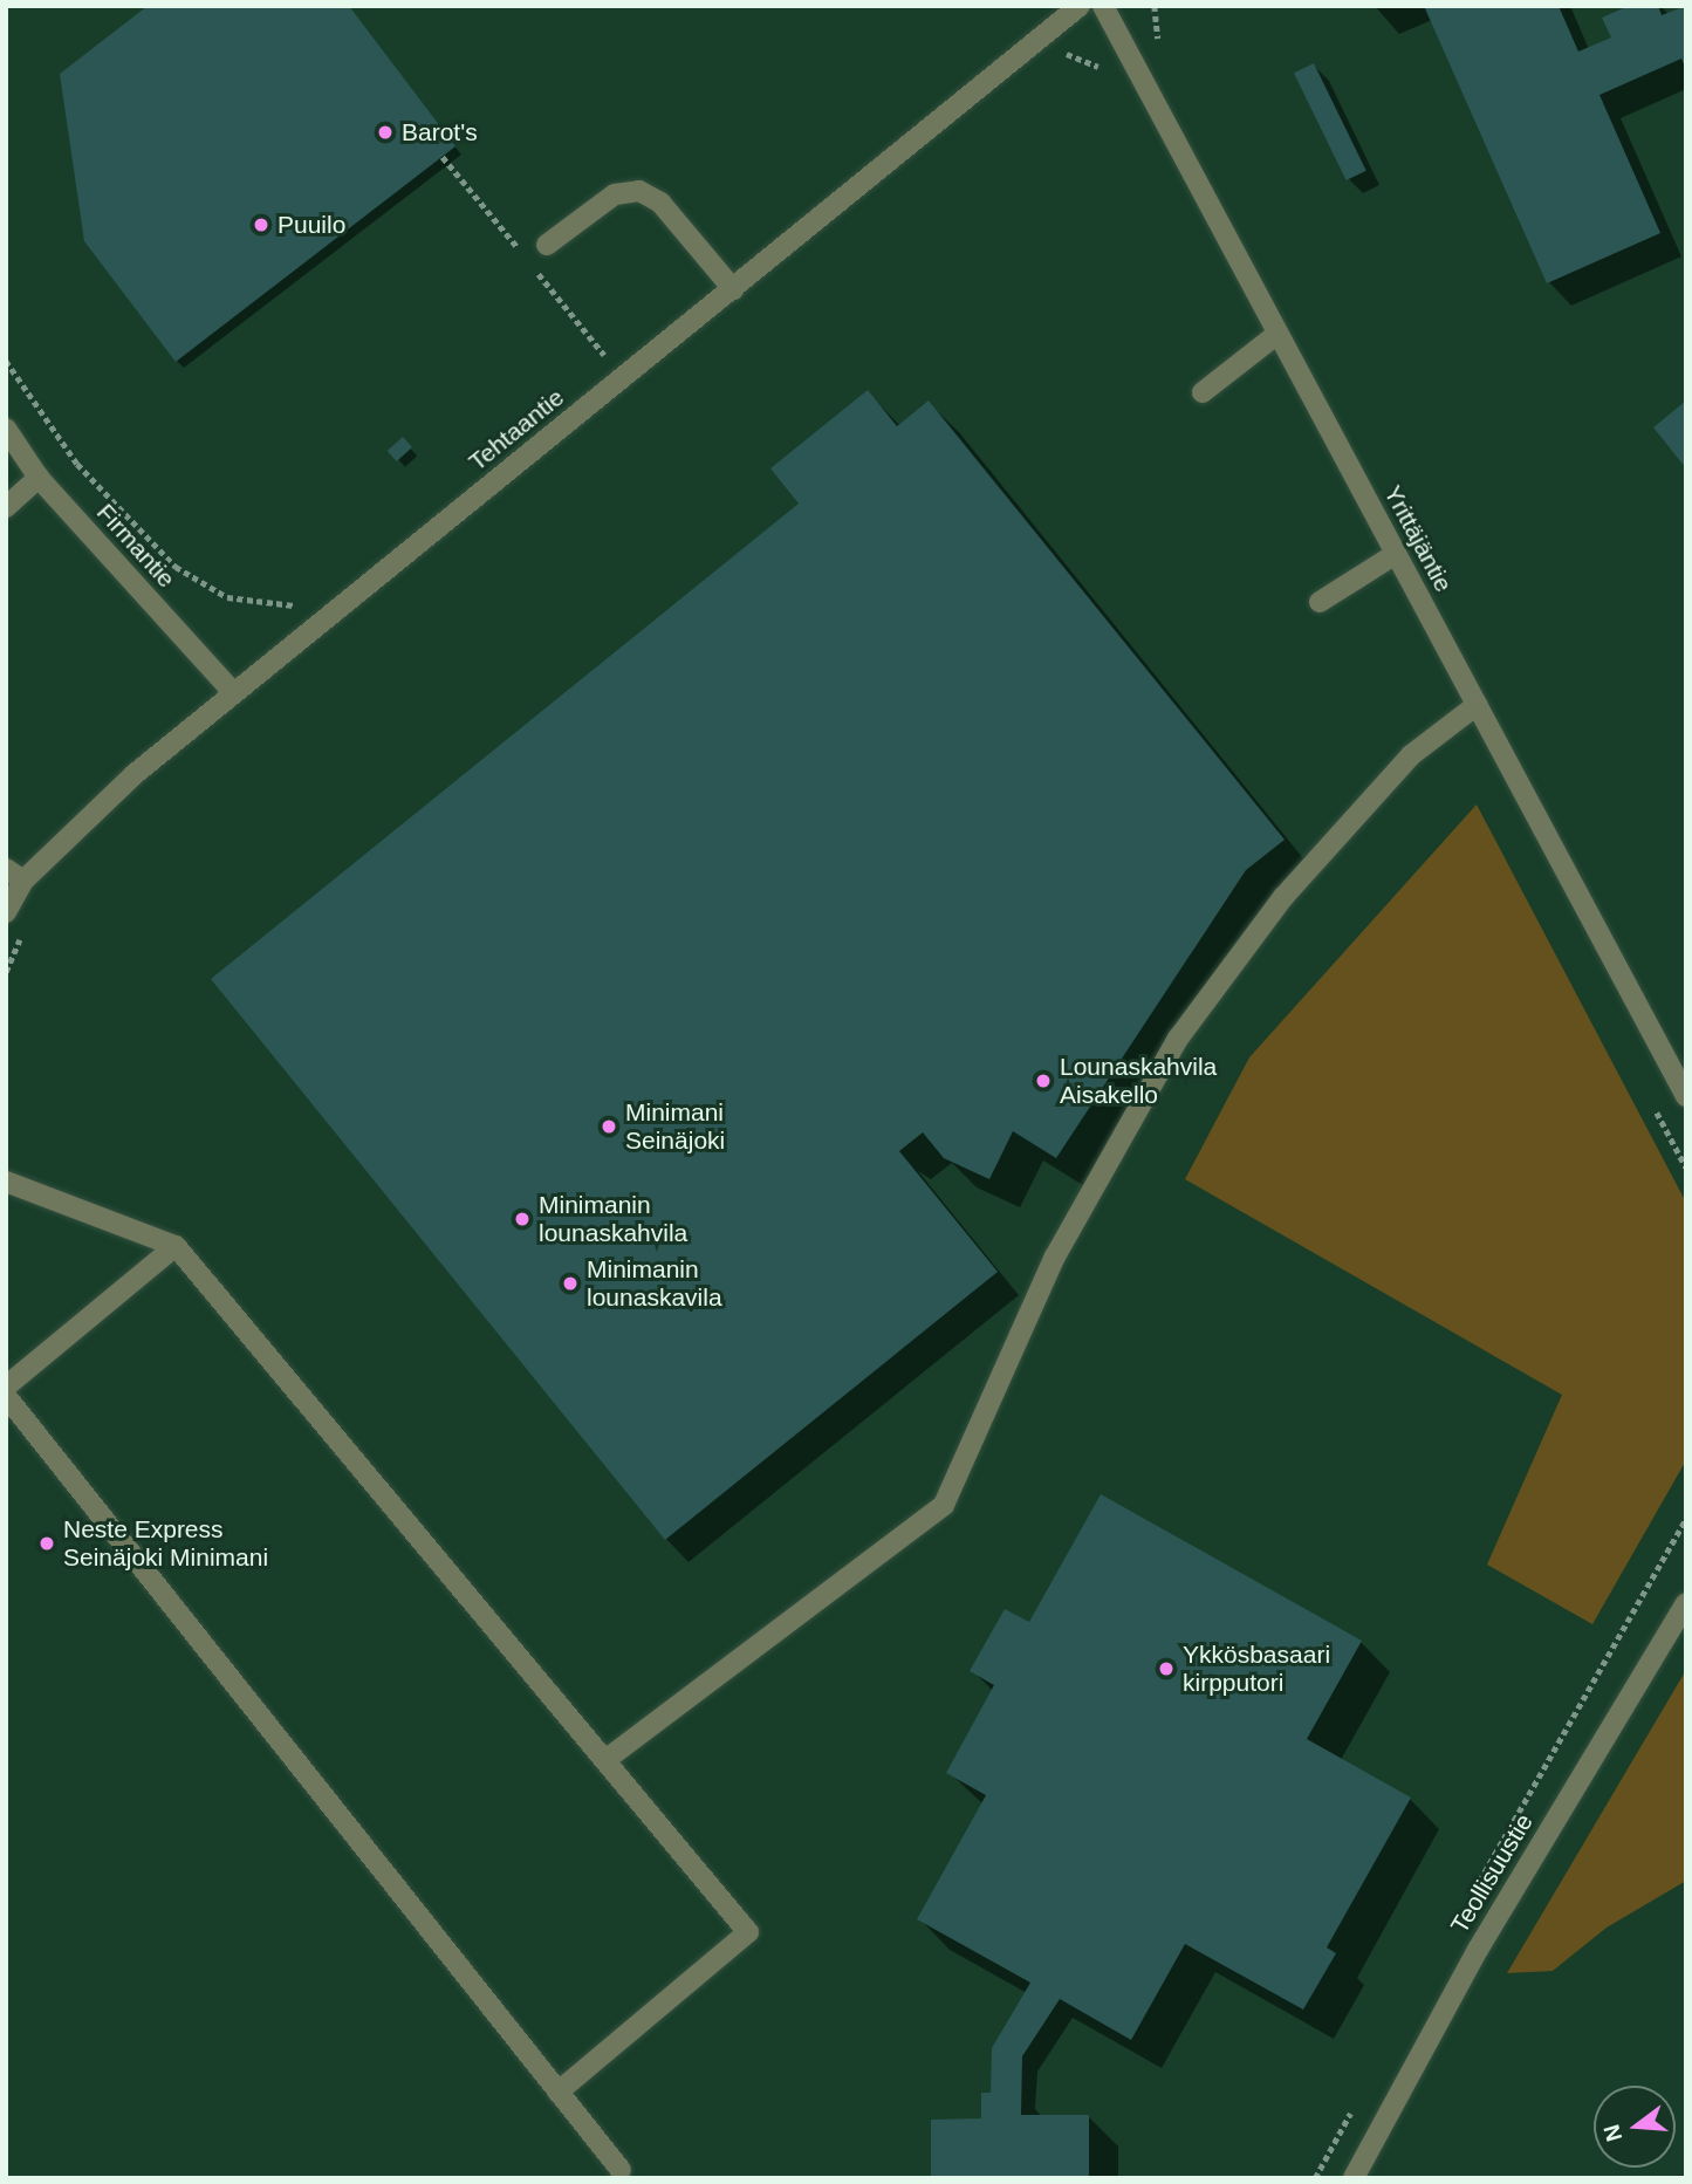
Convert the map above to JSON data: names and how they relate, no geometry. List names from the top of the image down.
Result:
{
  "streets": {
    "street": [
      "Tehtaantie",
      "Yrittäjäntie",
      "Firmantie",
      "Teollisuustie"
    ]
  },
  "crossings": [
    ["Tehtaantie", "Firmantie"]
  ],
  "places": [
    "Barot's",
    "Puuilo",
    "Lounaskahvila Aisakello",
    "Minimani Seinäjoki",
    "Minimanin lounaskahvila",
    "Minimanin lounaskavila",
    "Neste Express Seinäjoki Minimani",
    "Ykkösbasaari kirpputori"
  ],
  "north": "left"
}
